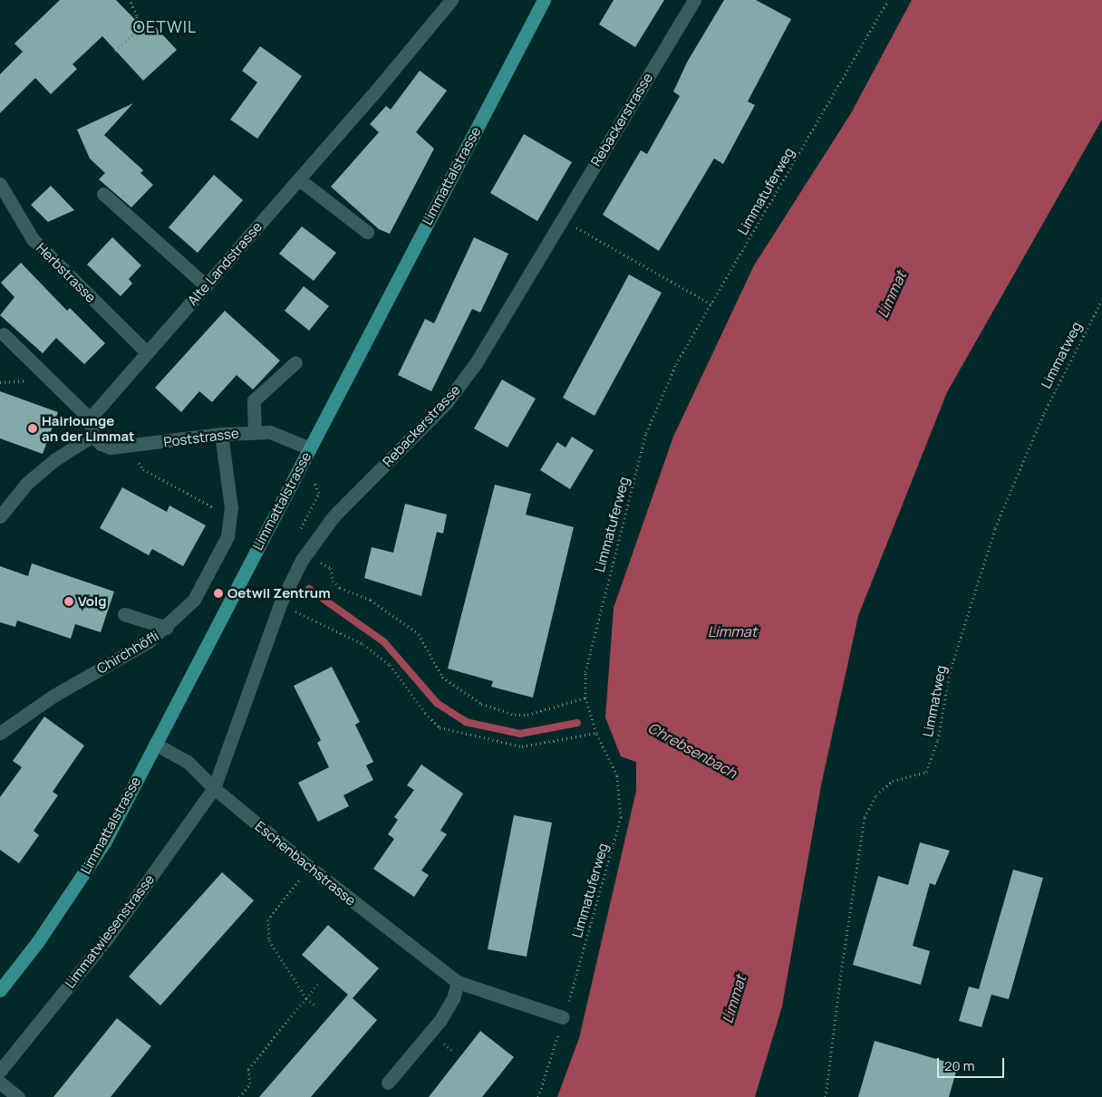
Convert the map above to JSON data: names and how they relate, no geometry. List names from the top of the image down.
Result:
{
  "streets": {
    "main road": ["Limmattalstrasse"],
    "street": [
      "Rebackerstrasse",
      "Alte Landstrasse",
      "Herbstrasse",
      "Poststrasse",
      "Chirchhöfli",
      "Eschenbachstrasse",
      "Limmatwiesenstrasse"
    ],
    "path": ["Limmatuferweg", "Limmatweg"]
  },
  "crossings": [
    ["Rebackerstrasse", "Eschenbachstrasse"],
    ["Rebackerstrasse", "Limmatwiesenstrasse"],
    ["Limmattalstrasse", "Poststrasse"],
    ["Limmattalstrasse", "Eschenbachstrasse"],
    ["Limmatuferweg", "Eschenbachstrasse"],
    ["Alte Landstrasse", "Herbstrasse"],
    ["Poststrasse", "Chirchhöfli"],
    ["Eschenbachstrasse", "Limmatwiesenstrasse"]
  ],
  "districts": ["OETWIL"],
  "water": ["Limmat", "Chrebsenbach"],
  "places": ["Hairlounge an der Limmat", "Oetwil Zentrum", "Volg"],
  "scale_bar": "20 m"
}
